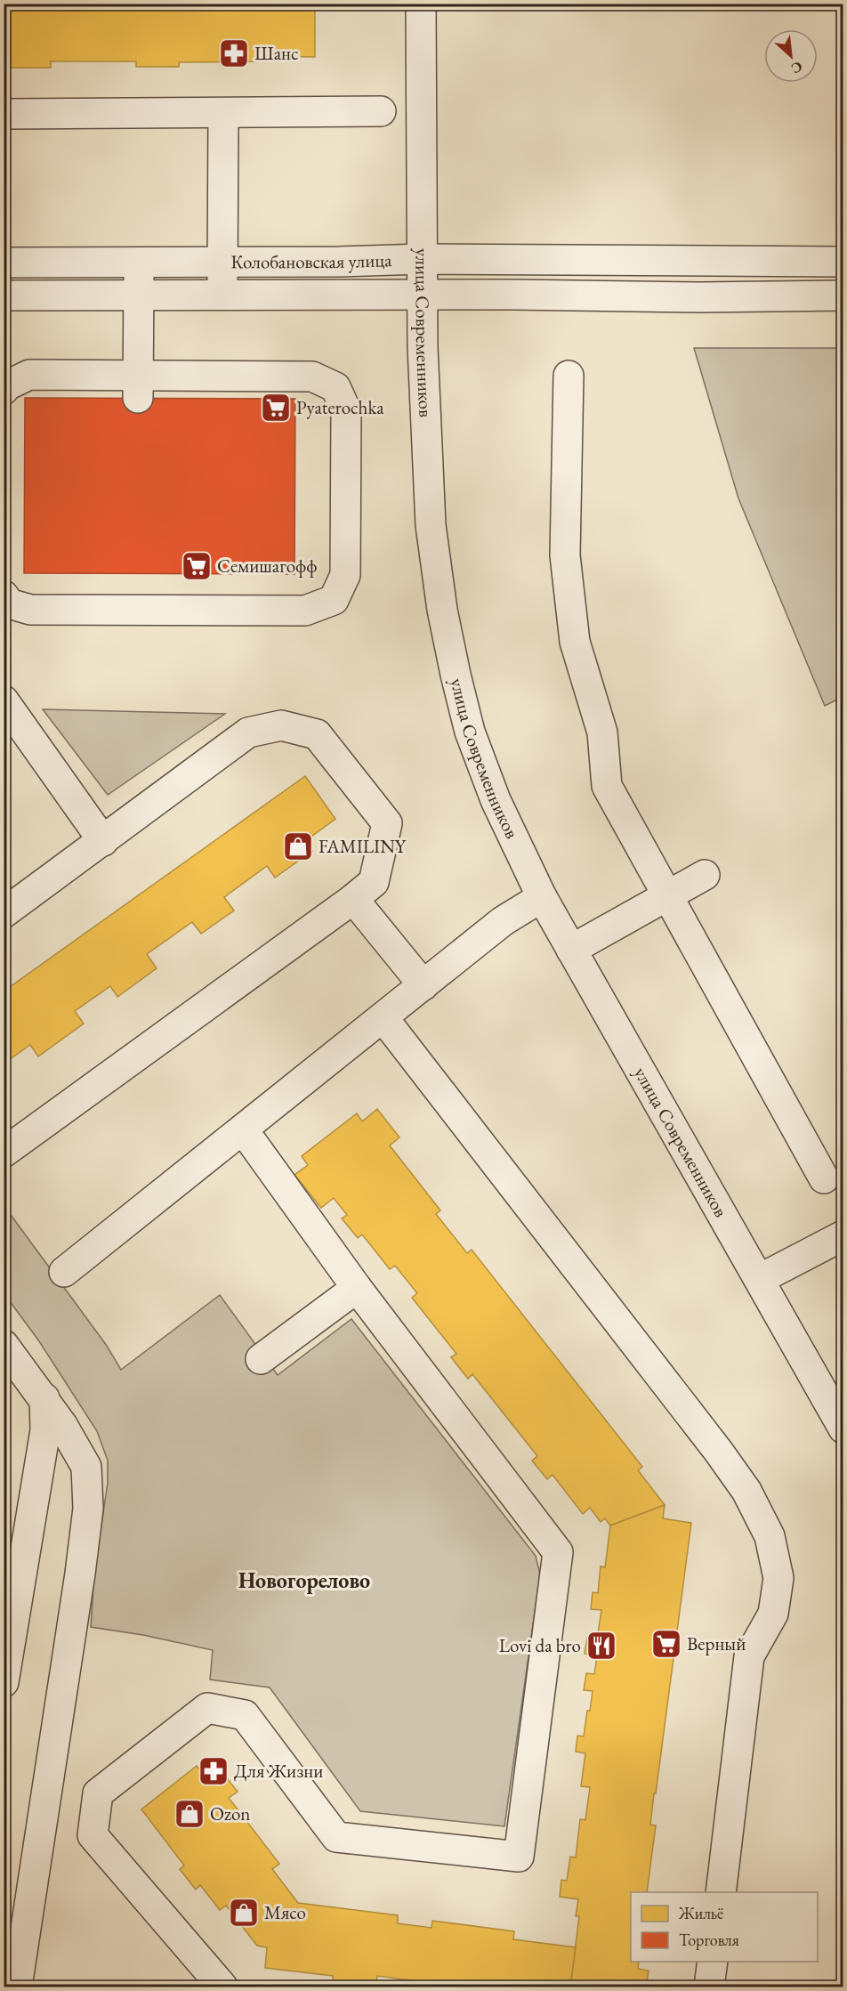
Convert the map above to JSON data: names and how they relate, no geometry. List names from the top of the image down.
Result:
{
  "streets": {
    "street": ["Колобановская улица", "улица Современников"]
  },
  "crossings": [
    ["Колобановская улица", "улица Современников"]
  ],
  "districts": ["Новогорелово"],
  "places": {
    "pharmacy": ["Шанс", "Для Жизни"],
    "supermarket": ["Pyaterochka", "Семишагофф", "Верный"],
    "shop": ["FAMILINY", "Ozon", "Мясо"],
    "restaurant": ["Lovi da bro"]
  },
  "legend": ["Жильё", "Торговля"],
  "north": "bottom right"
}
